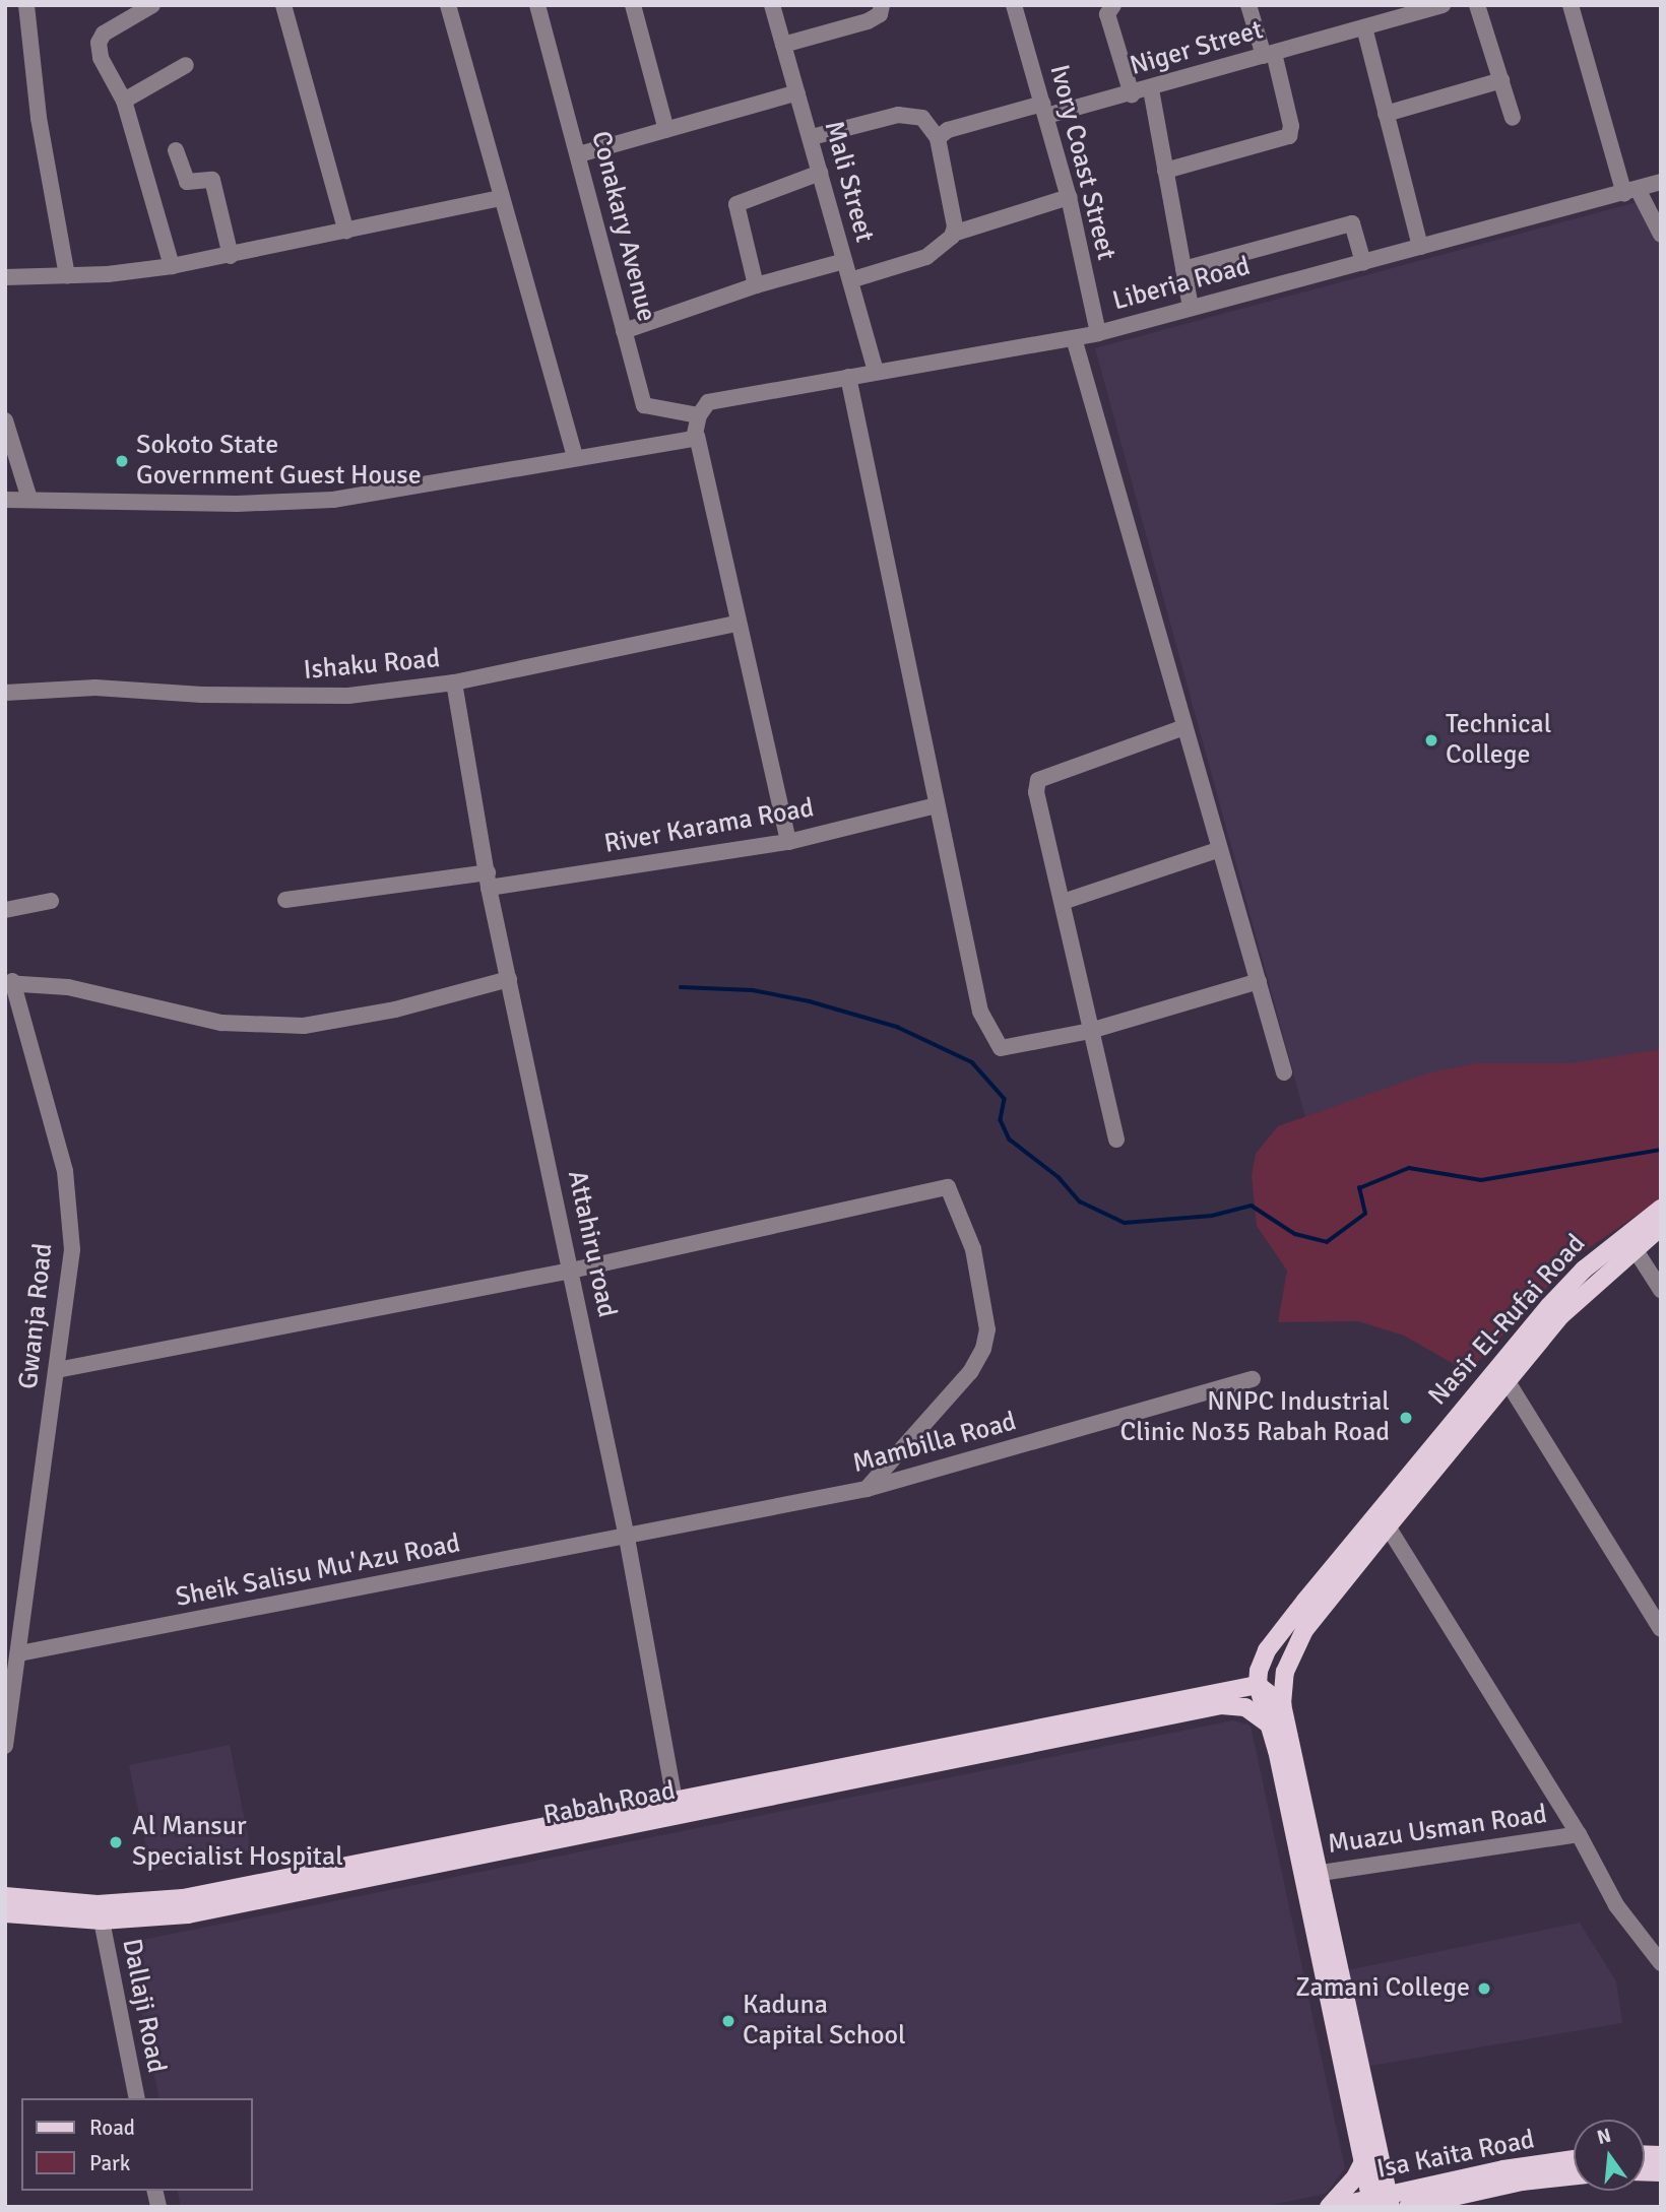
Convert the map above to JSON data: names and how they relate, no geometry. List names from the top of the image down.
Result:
{
  "streets": {
    "main road": ["Nasir El-Rufai Road", "Rabah Road", "Isa Kaita Road"],
    "street": [
      "Niger Street",
      "Ivory Coast Street",
      "Mali Street",
      "Conakary Avenue",
      "Liberia Road",
      "Ishaku Road",
      "River Karama Road",
      "Attahiru road",
      "Gwanja Road",
      "Mambilla Road",
      "Sheik Salisu Mu'Azu Road",
      "Muazu Usman Road",
      "Dallaji Road"
    ]
  },
  "crossings": [
    ["Niger Street", "Ivory Coast Street"],
    ["Ivory Coast Street", "Liberia Road"],
    ["Mali Street", "Liberia Road"],
    ["Conakary Avenue", "Liberia Road"],
    ["Ishaku Road", "Attahiru road"],
    ["River Karama Road", "Attahiru road"],
    ["Attahiru road", "Mambilla Road"],
    ["Attahiru road", "Sheik Salisu Mu'Azu Road"],
    ["Attahiru road", "Rabah Road"],
    ["Gwanja Road", "Sheik Salisu Mu'Azu Road"],
    ["Nasir El-Rufai Road", "Rabah Road"],
    ["Mambilla Road", "Sheik Salisu Mu'Azu Road"],
    ["Rabah Road", "Dallaji Road"]
  ],
  "places": [
    "Sokoto State Government Guest House",
    "Technical College",
    "NNPC Industrial Clinic No35 Rabah Road",
    "Al Mansur Specialist Hospital",
    "Zamani College",
    "Kaduna Capital School"
  ],
  "legend": ["Road", "Park"],
  "north": "top"
}
